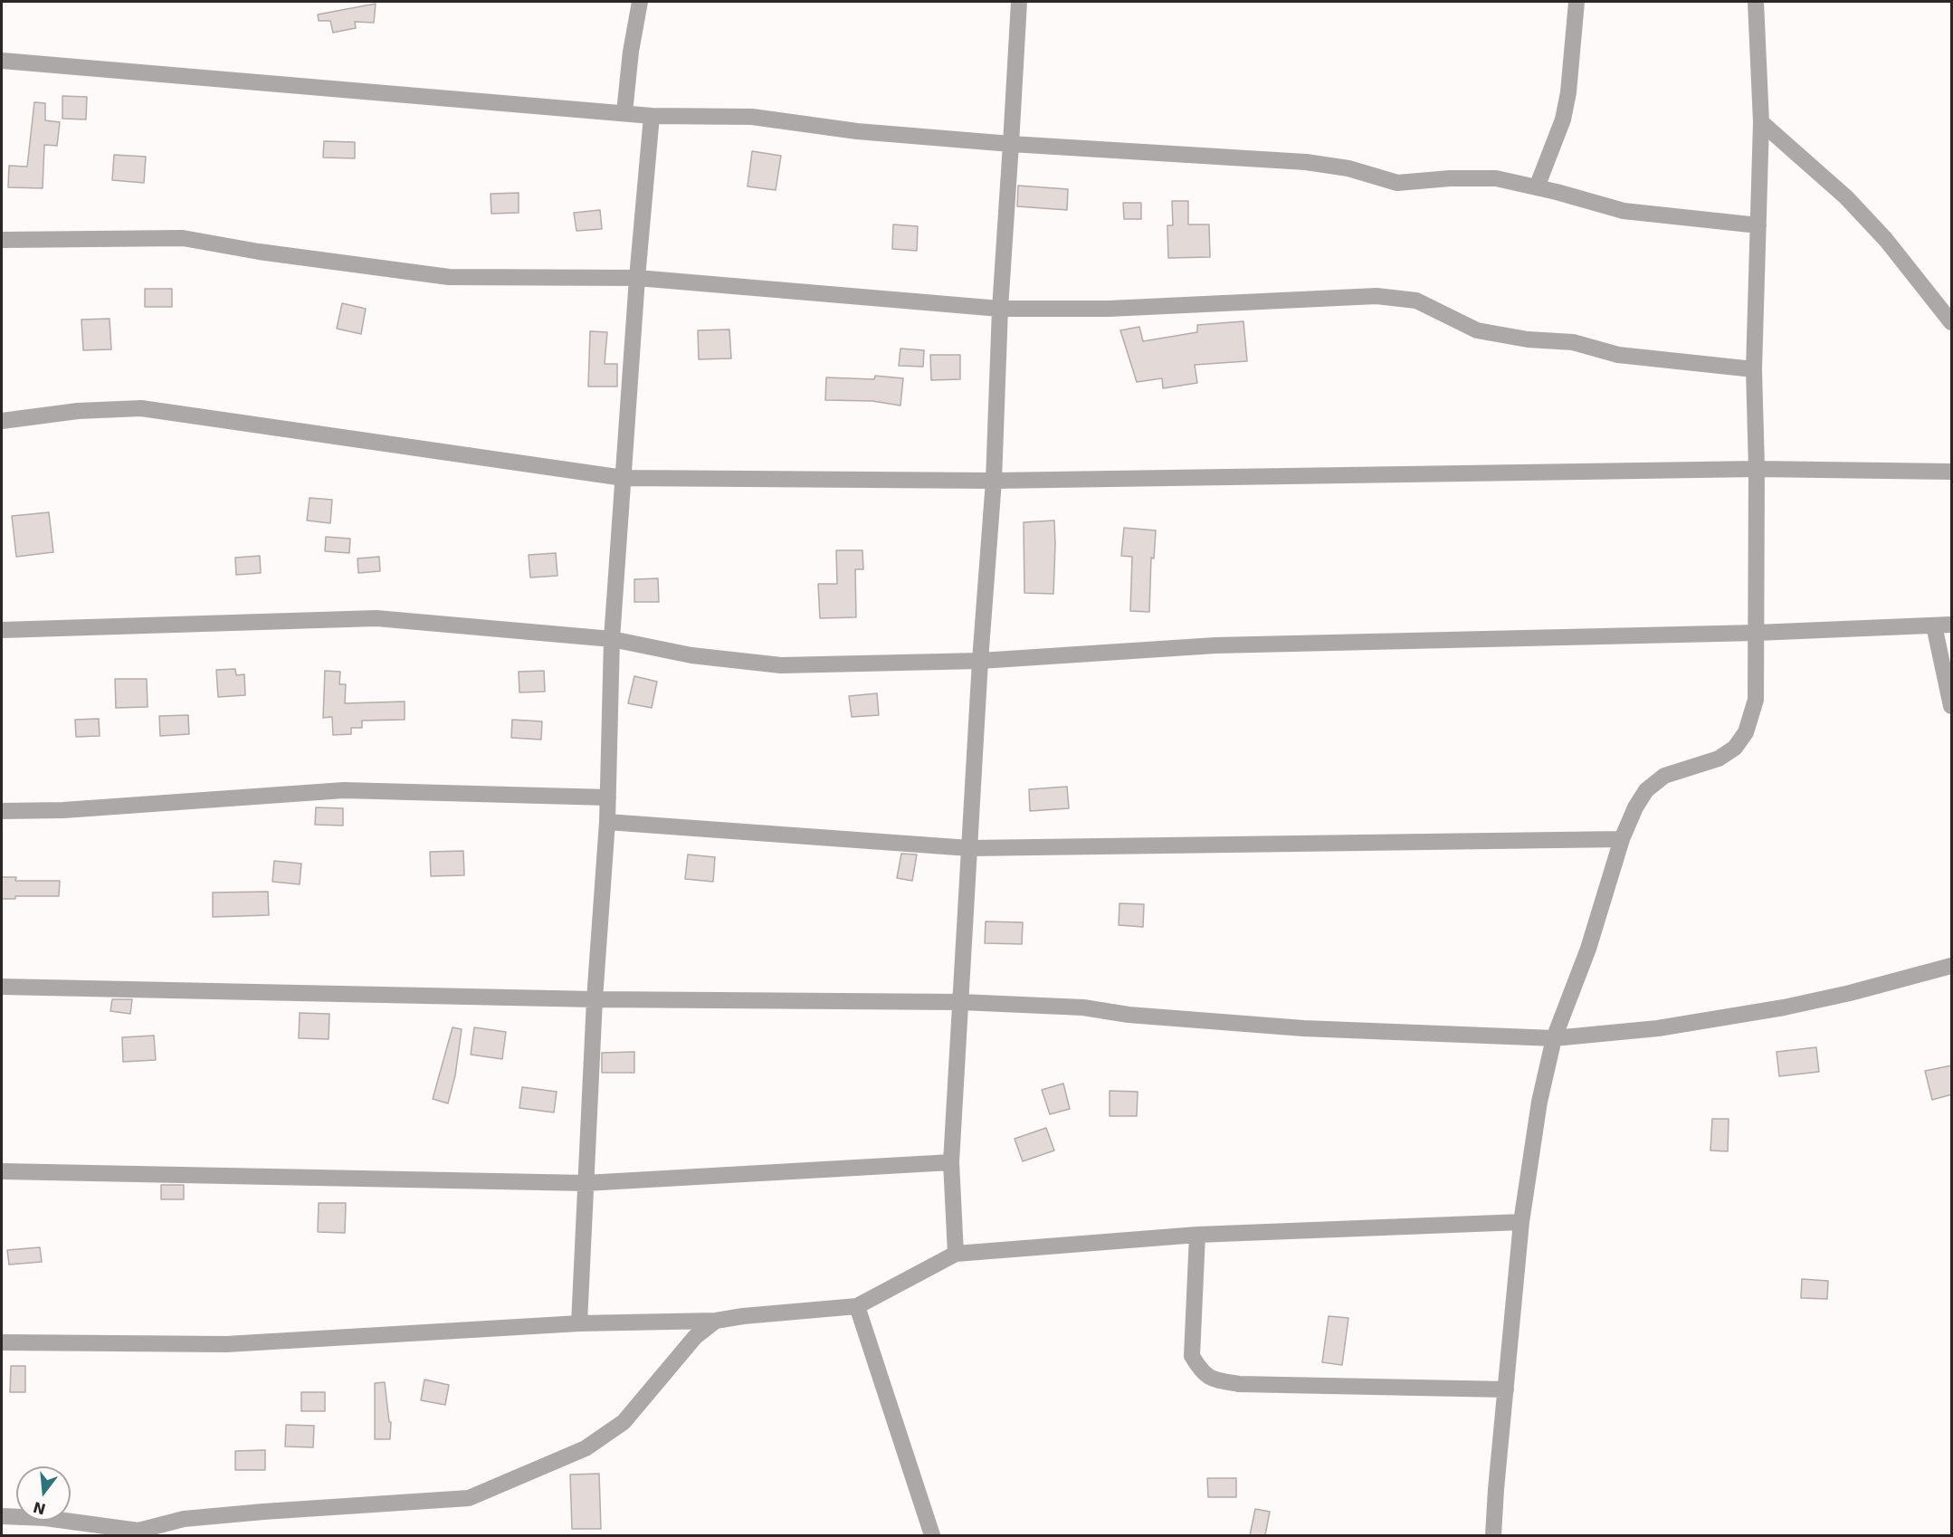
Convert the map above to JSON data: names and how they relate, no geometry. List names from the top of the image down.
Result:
{
  "north": "bottom"
}
